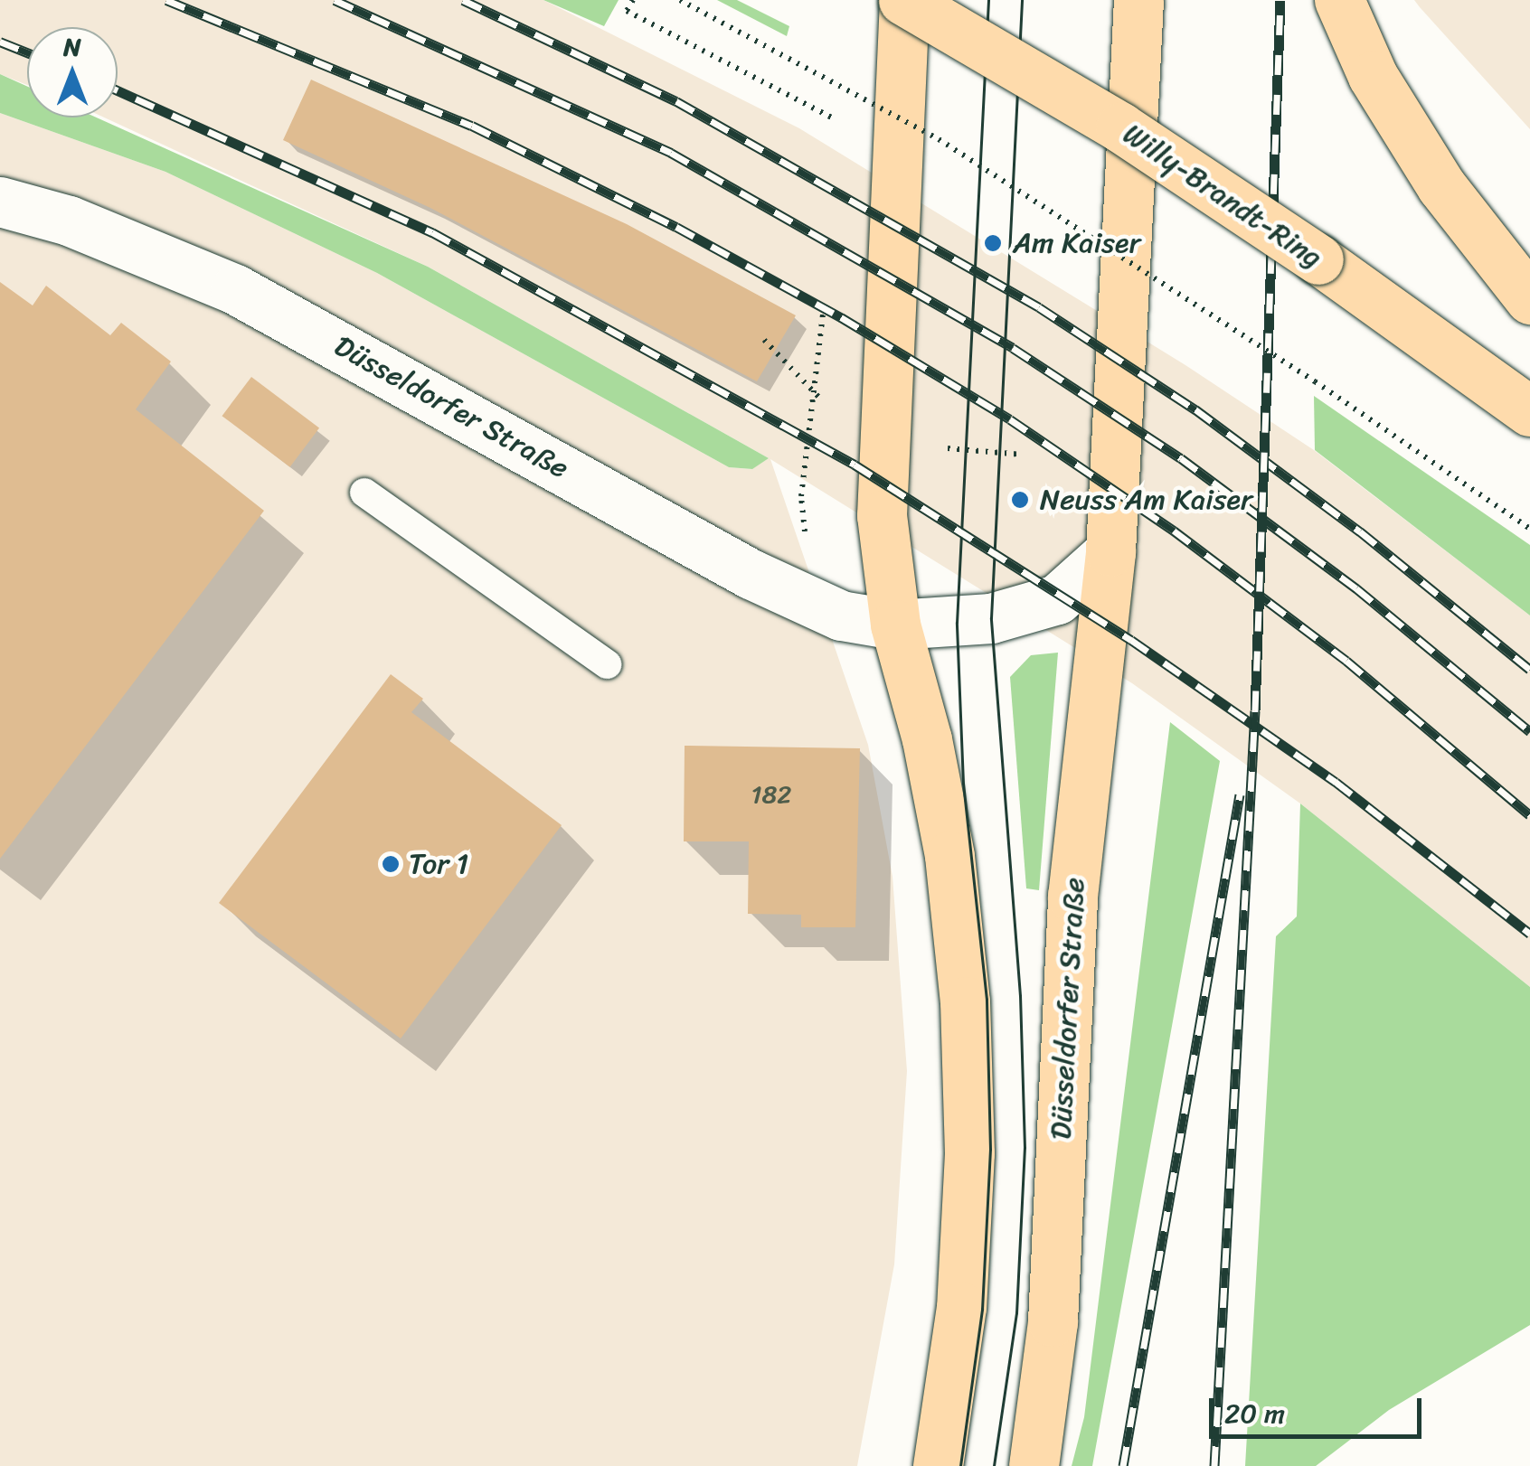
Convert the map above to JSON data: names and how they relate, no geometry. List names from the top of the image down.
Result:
{
  "streets": {
    "main road": ["Willy-Brandt-Ring", "Düsseldorfer Straße"]
  },
  "places": ["Am Kaiser", "Neuss Am Kaiser", "Tor 1"],
  "house_numbers": ["182"],
  "scale_bar": "20 m",
  "north": "top"
}
